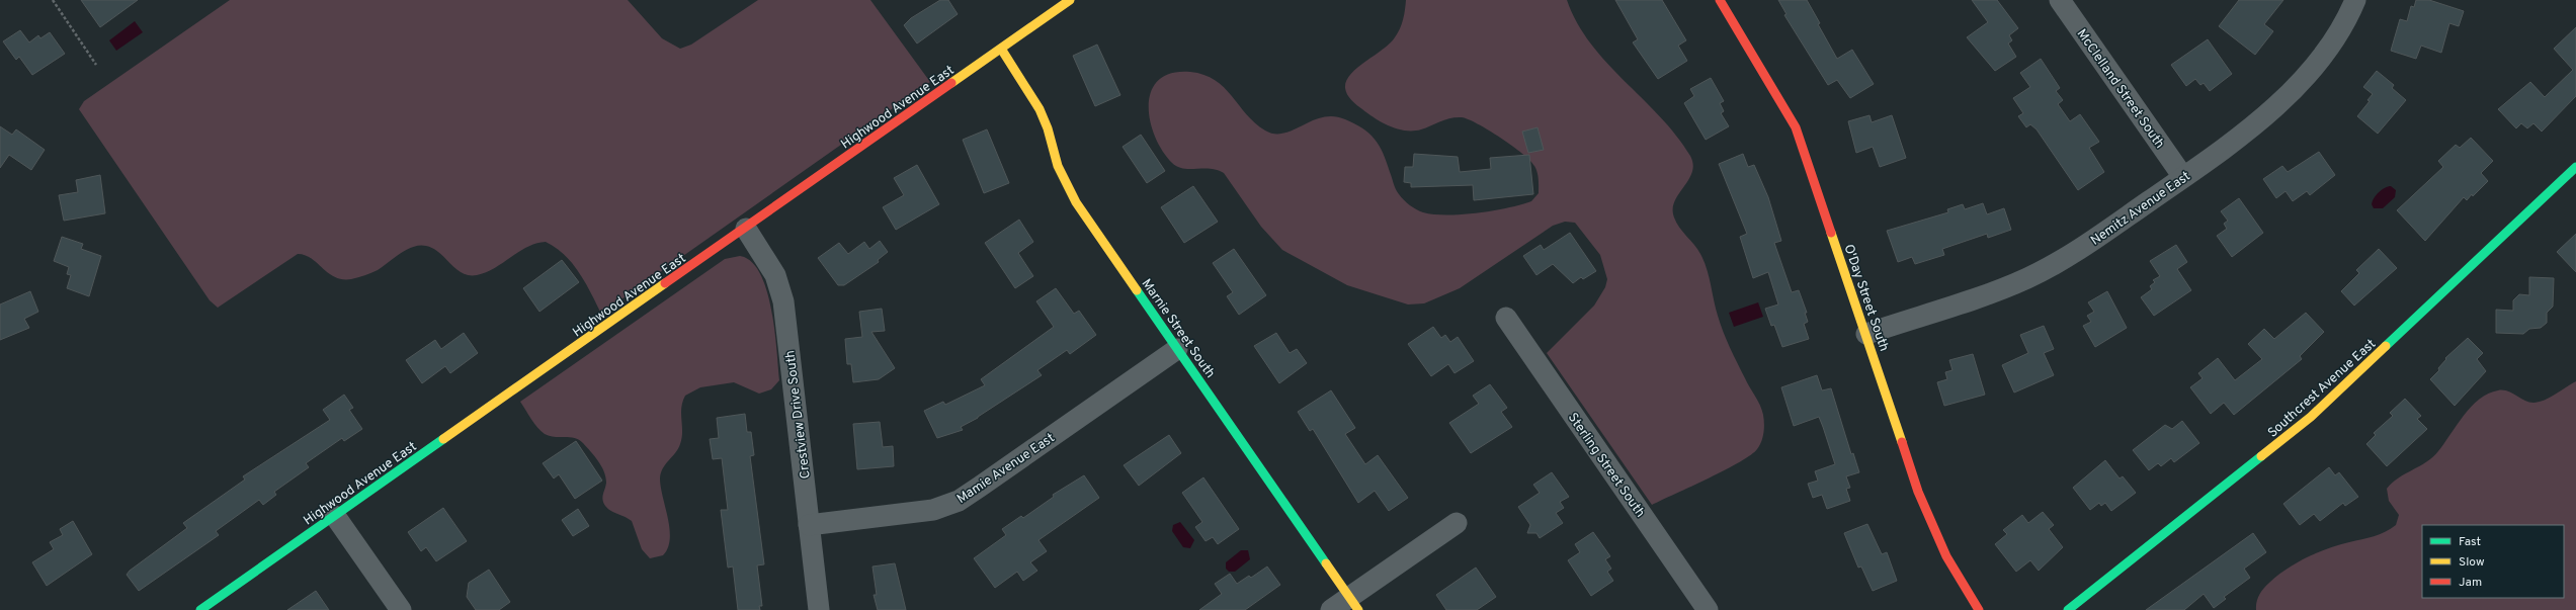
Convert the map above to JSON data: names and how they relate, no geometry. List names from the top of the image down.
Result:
{
  "streets": {
    "street": [
      "McClelland Street South",
      "Highwood Avenue East",
      "Nemitz Avenue East",
      "O'Day Street South",
      "Marnie Street South",
      "Southcrest Avenue East",
      "Crestview Drive South",
      "Sterling Street South",
      "Mamie Avenue East"
    ]
  },
  "crossings": [
    ["McClelland Street South", "Nemitz Avenue East"],
    ["Highwood Avenue East", "Marnie Street South"],
    ["Highwood Avenue East", "Crestview Drive South"],
    ["Nemitz Avenue East", "O'Day Street South"],
    ["Marnie Street South", "Mamie Avenue East"],
    ["Crestview Drive South", "Mamie Avenue East"]
  ],
  "legend": ["Fast", "Slow", "Jam"]
}
